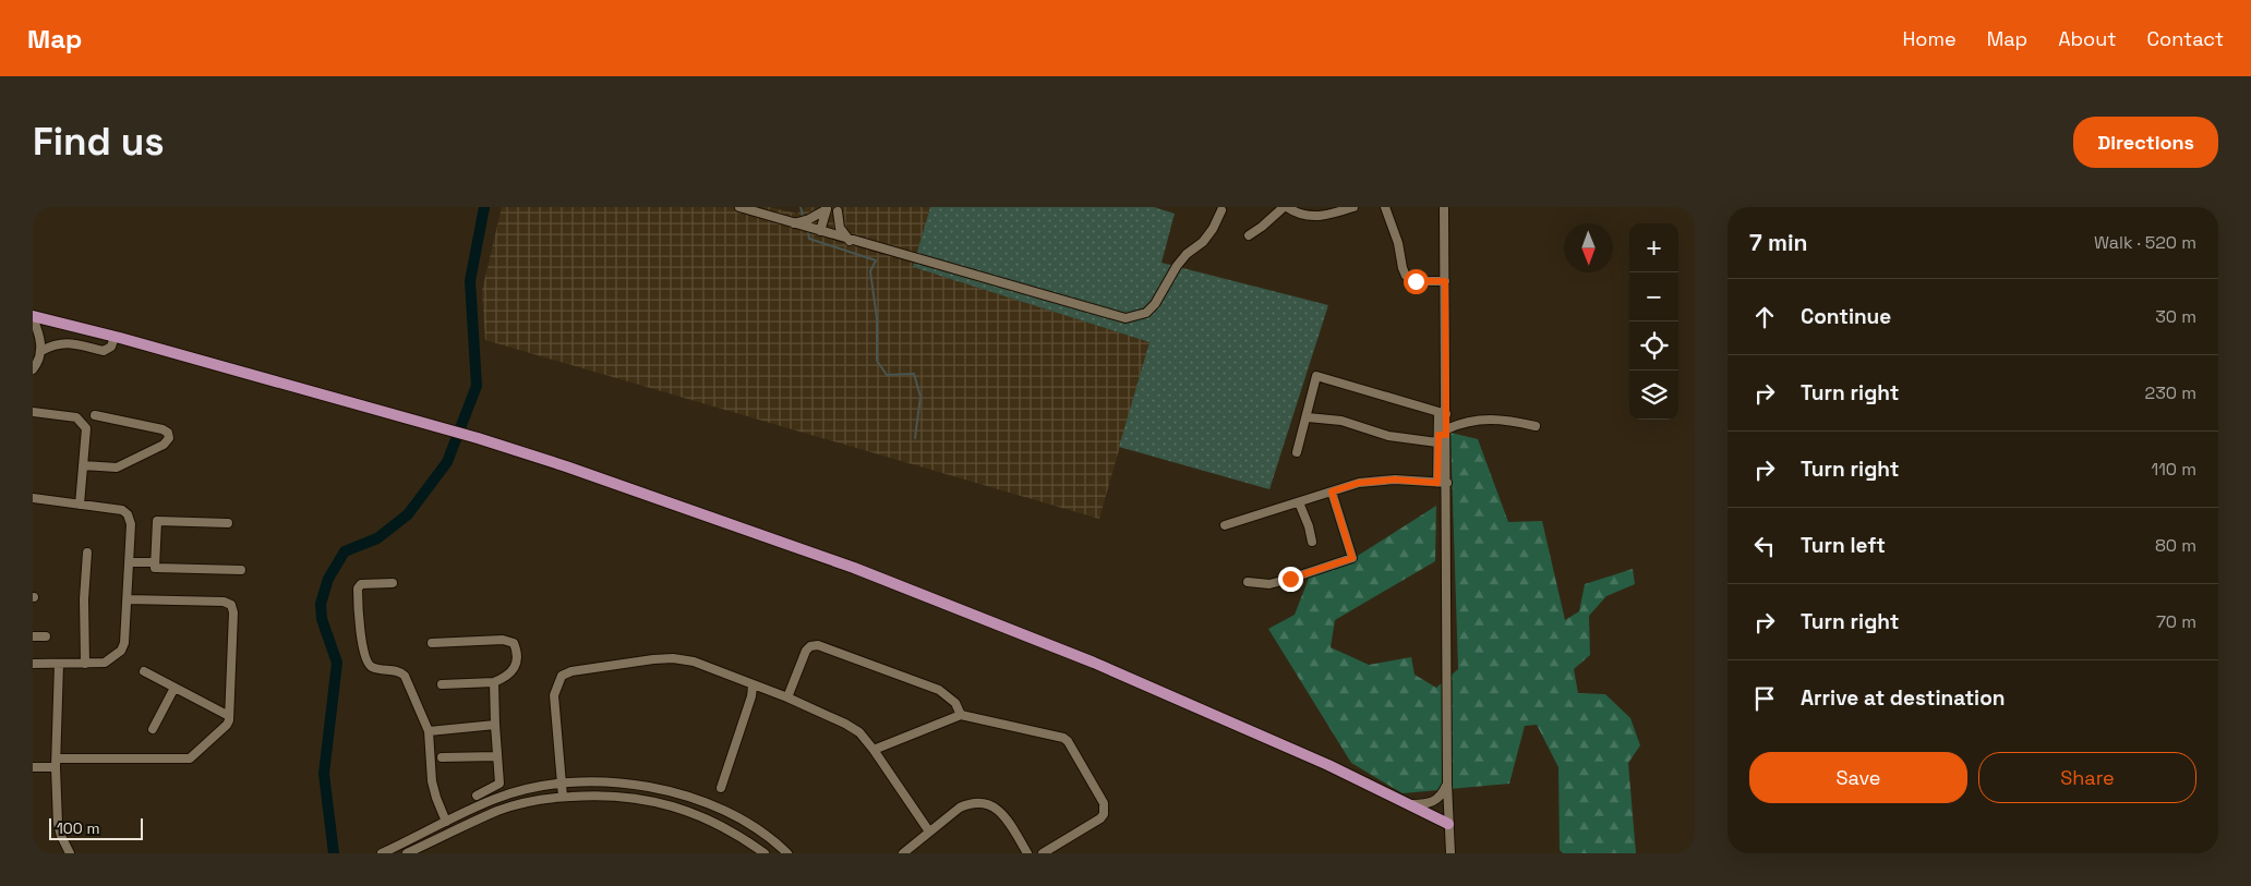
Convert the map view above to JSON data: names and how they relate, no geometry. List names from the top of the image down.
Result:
{
  "scale_bar": "100 m",
  "north": "bottom",
  "page": {
    "header": "Map",
    "nav": [
      "Home",
      "Map",
      "About",
      "Contact"
    ],
    "buttons": [
      "Directions",
      ["Save", "Share"]
    ],
    "title": "Find us",
    "heading": ["7 min", "Walk · 520 m"],
    "map_buttons": ["+", "−"],
    "list": [
      ["Continue", "30 m"],
      ["Turn right", "230 m"],
      ["Turn right", "110 m"],
      ["Turn left", "80 m"],
      ["Turn right", "70 m"],
      "Arrive at destination"
    ],
    "scale": "100 m"
  }
}
